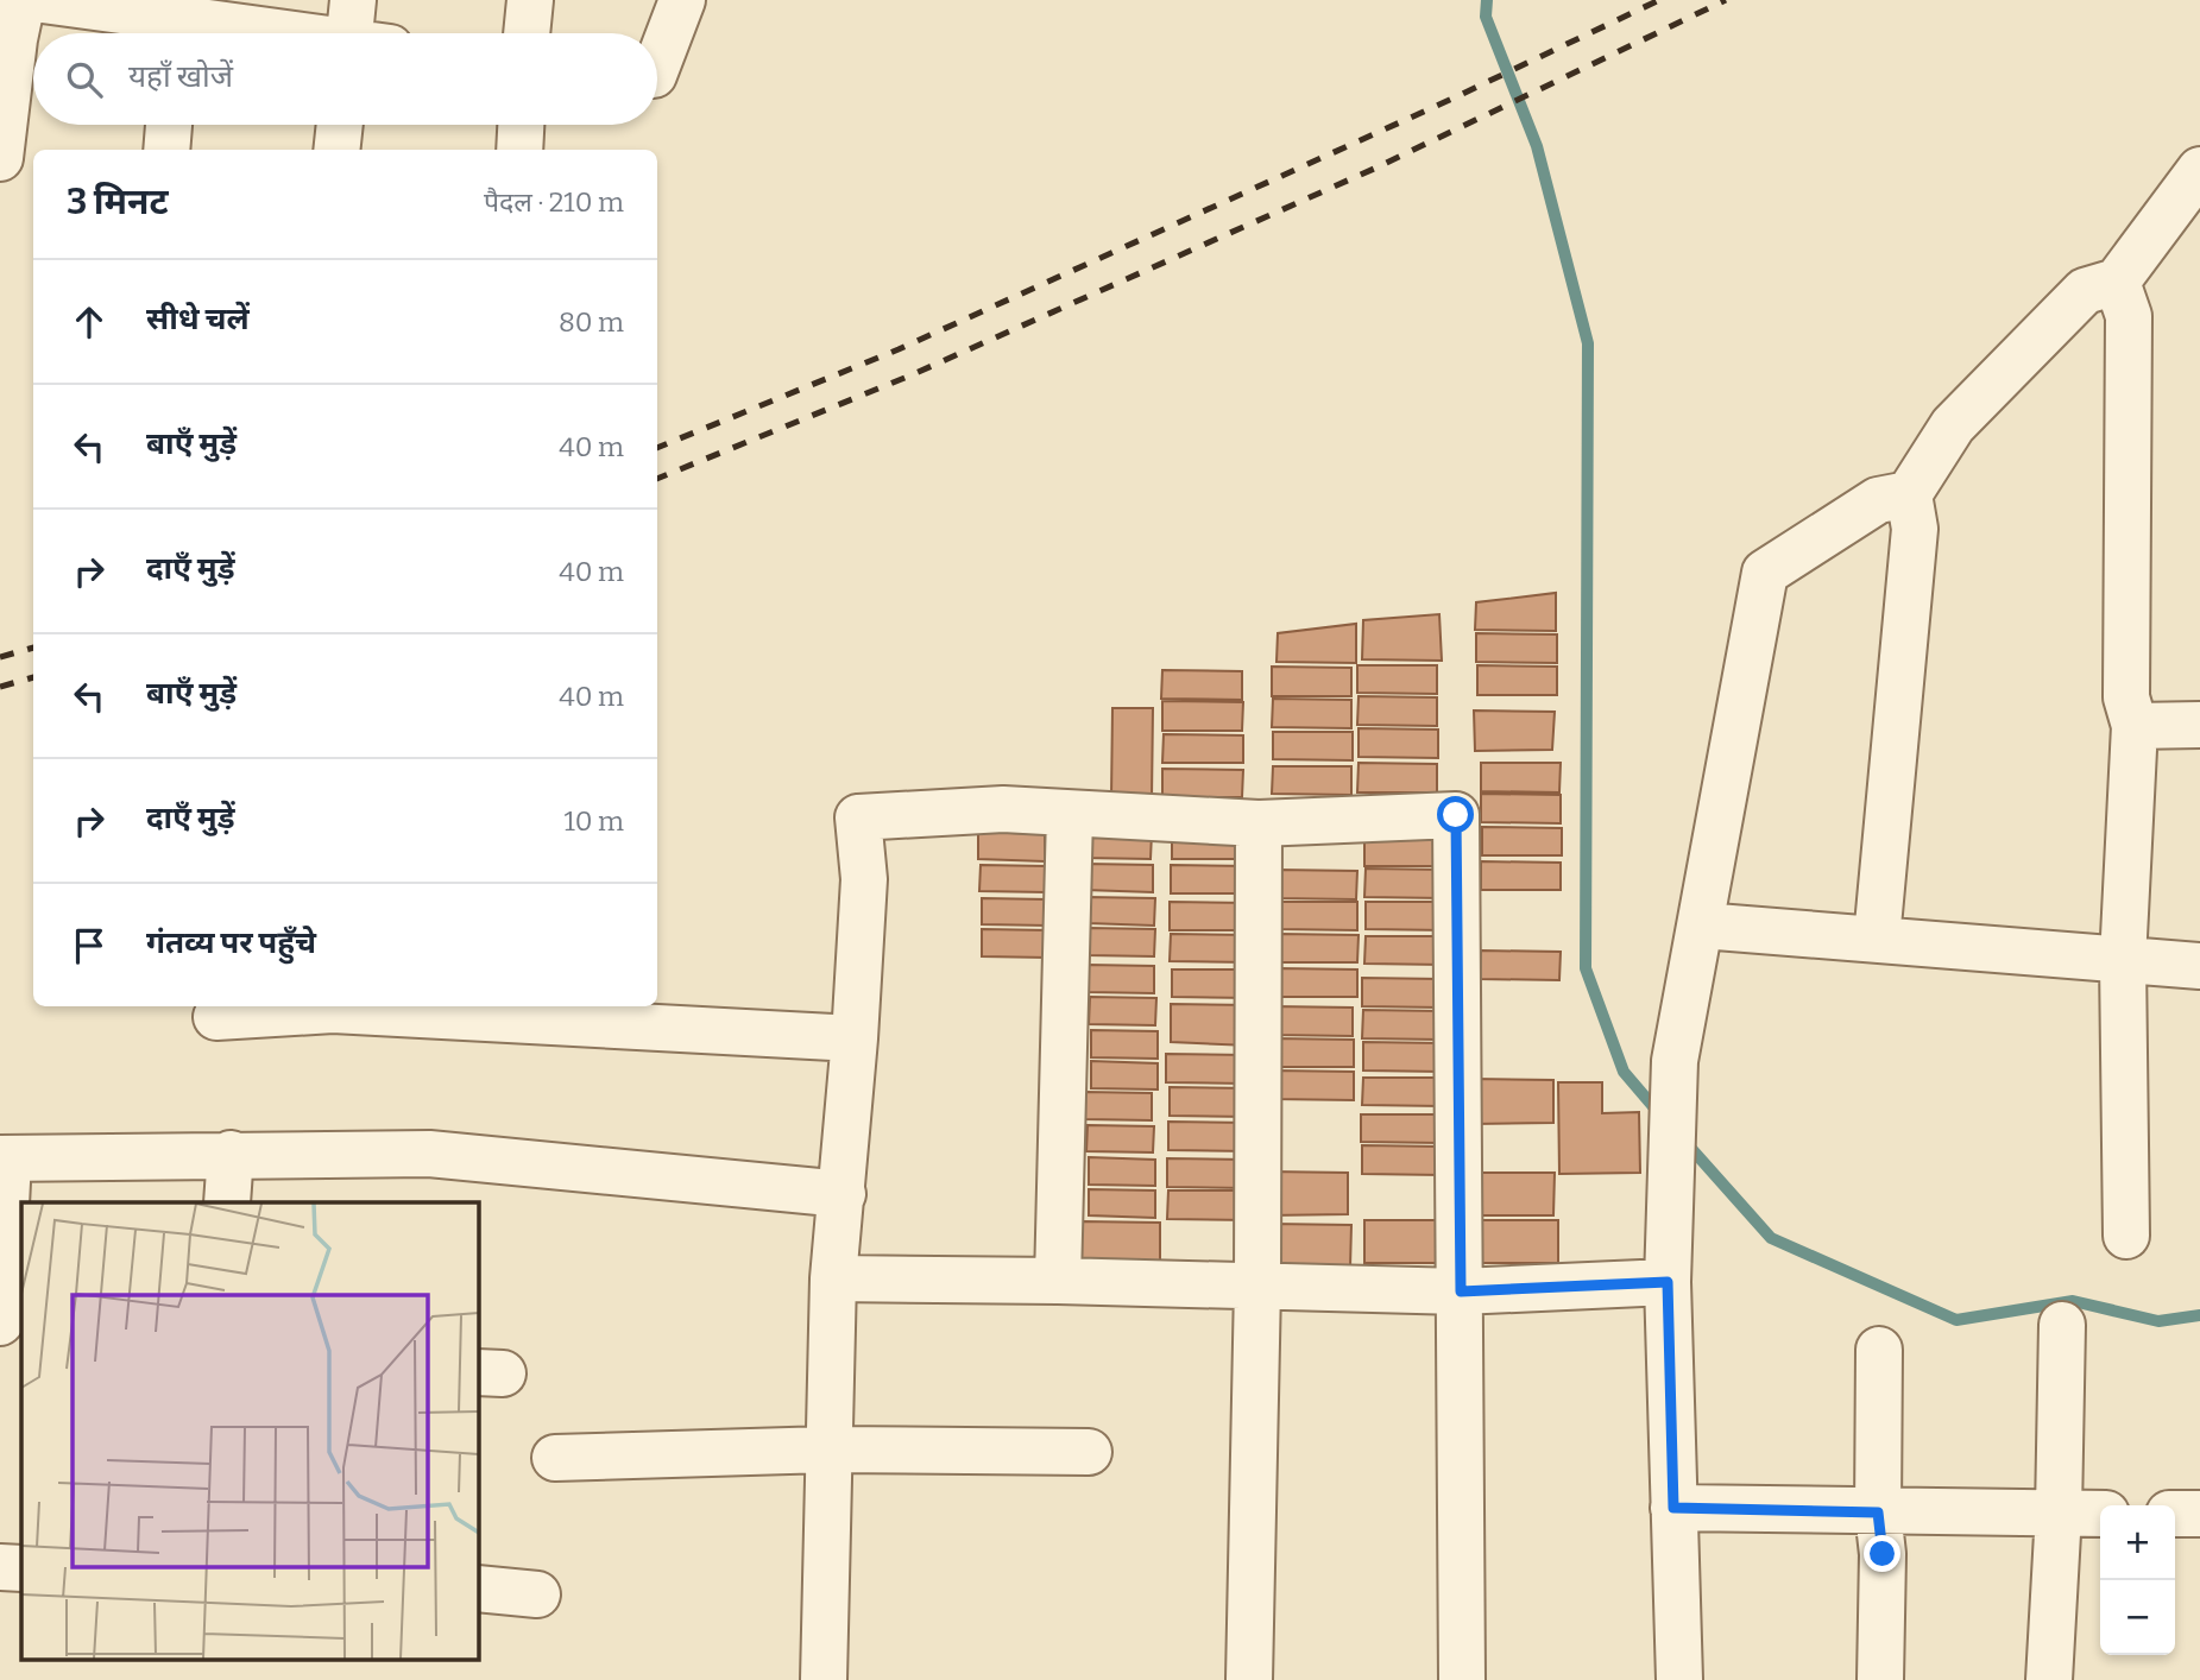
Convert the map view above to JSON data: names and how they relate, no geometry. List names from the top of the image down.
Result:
{
  "page": {
    "search": "यहाँ खोजें",
    "heading": ["3 मिनट", "पैदल · 210 m"],
    "list": [
      ["सीधे चलें", "80 m"],
      ["बाएँ मुड़ें", "40 m"],
      ["दाएँ मुड़ें", "40 m"],
      ["बाएँ मुड़ें", "40 m"],
      ["दाएँ मुड़ें", "10 m"],
      "गंतव्य पर पहुँचे"
    ],
    "map_buttons": ["+", "−"]
  }
}
